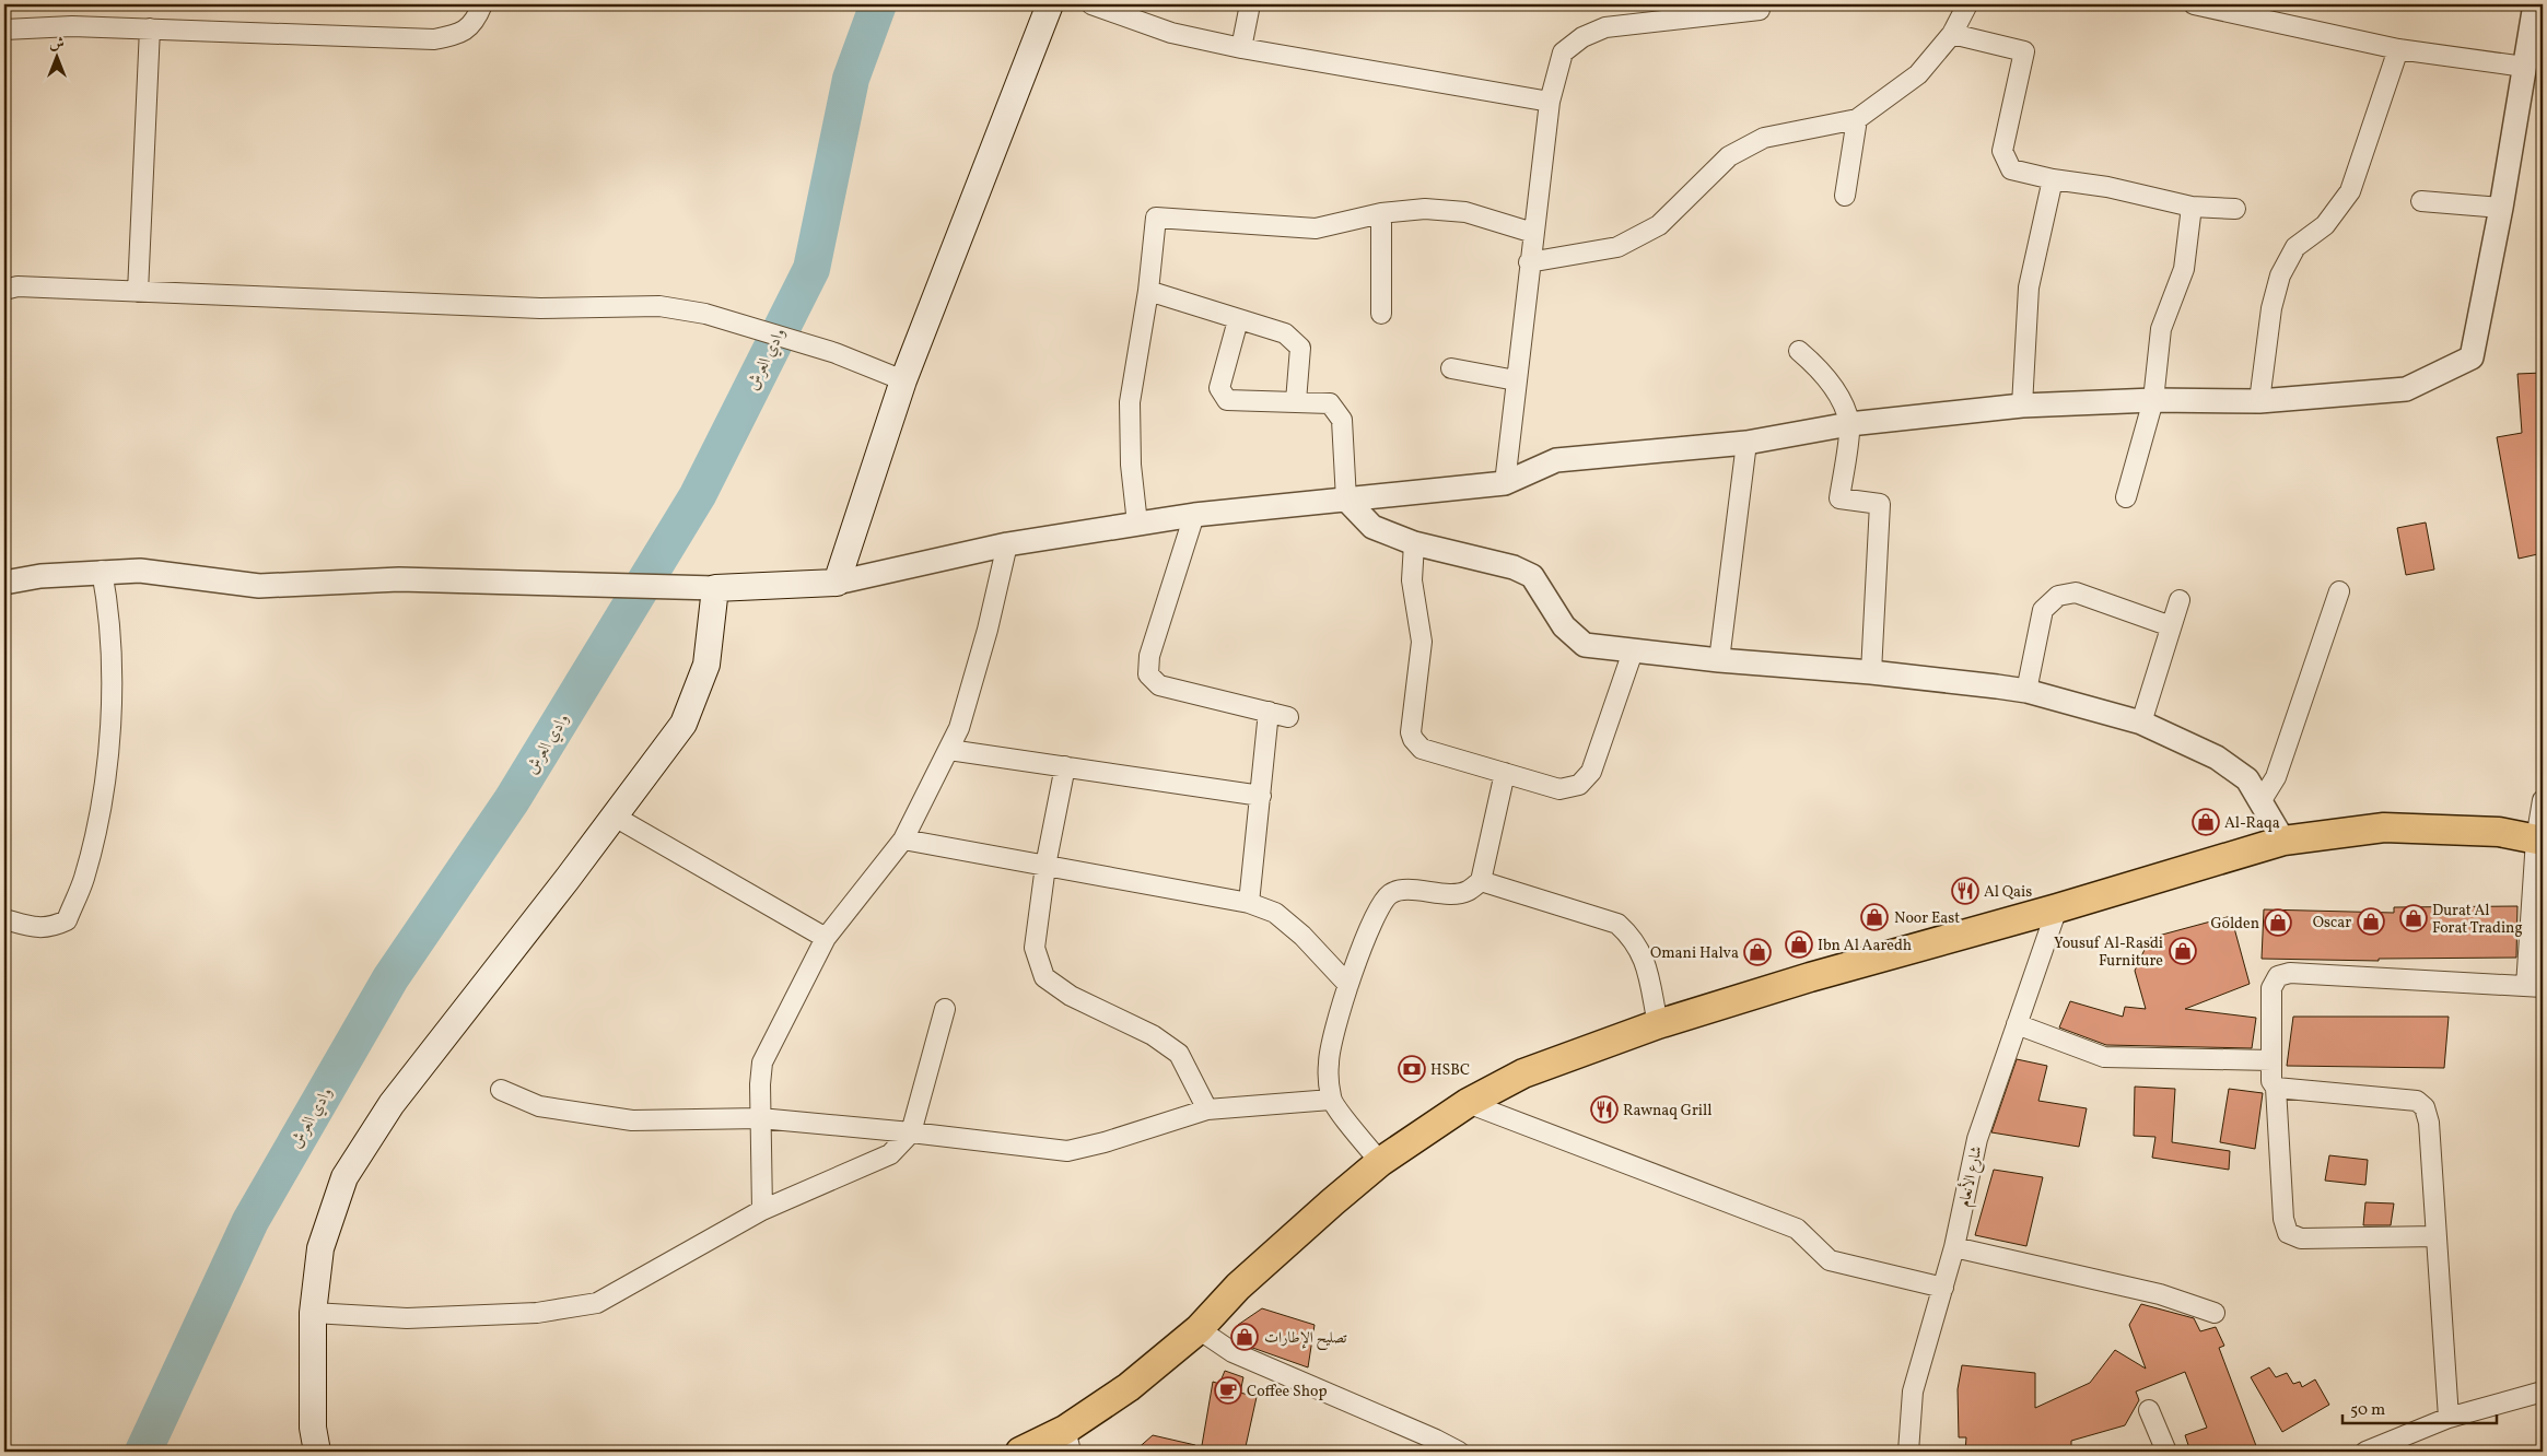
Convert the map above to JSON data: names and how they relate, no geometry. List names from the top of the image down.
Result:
{
  "streets": {
    "street": ["شارع الأنعام"]
  },
  "water": ["وادي العرش"],
  "places": {
    "shop": [
      "Al-Raqa",
      "Noor East",
      "Durat Al Forat Trading",
      "Oscar",
      "Golden",
      "Ibn Al Aaredh",
      "Yousuf Al-Rasdi Furniture",
      "Omani Halva",
      "تصليح الإطارات"
    ],
    "restaurant": ["Al Qais", "Rawnaq Grill"],
    "bank": ["HSBC"],
    "cafe": ["Coffee Shop"]
  },
  "scale_bar": "50 m",
  "north": "top"
}
